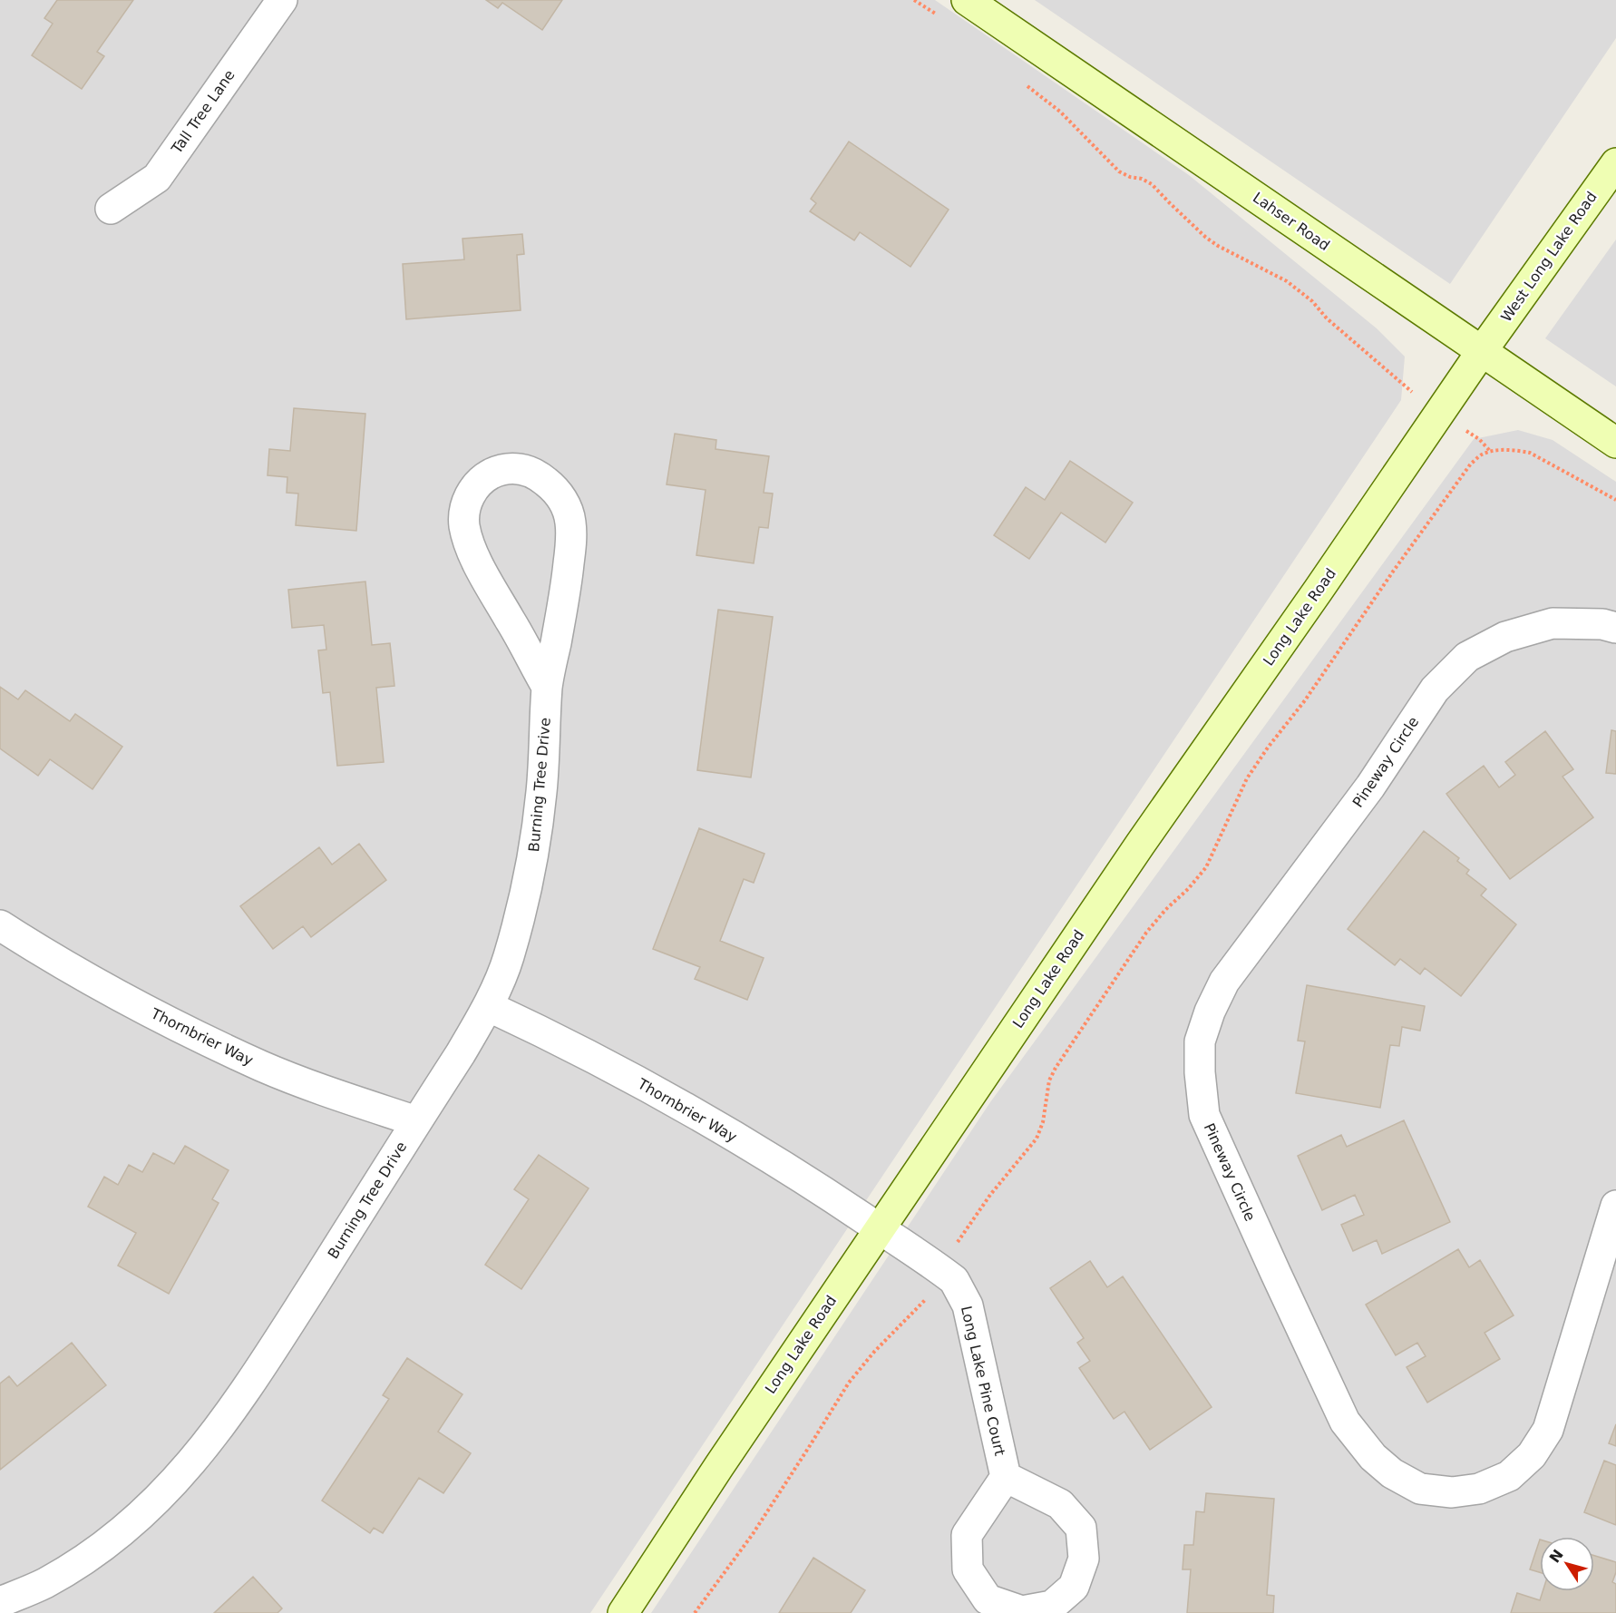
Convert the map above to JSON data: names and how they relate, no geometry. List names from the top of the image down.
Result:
{
  "streets": {
    "main road": ["Lahser Road", "West Long Lake Road", "Long Lake Road"],
    "street": [
      "Tall Tree Lane",
      "Pineway Circle",
      "Burning Tree Drive",
      "Thornbrier Way",
      "Long Lake Pine Court"
    ]
  },
  "crossings": [
    ["Lahser Road", "West Long Lake Road"],
    ["Lahser Road", "Long Lake Road"],
    ["West Long Lake Road", "Long Lake Road"],
    ["Long Lake Road", "Thornbrier Way"],
    ["Long Lake Road", "Long Lake Pine Court"],
    ["Burning Tree Drive", "Thornbrier Way"],
    ["Thornbrier Way", "Long Lake Pine Court"]
  ],
  "north": "top left"
}
